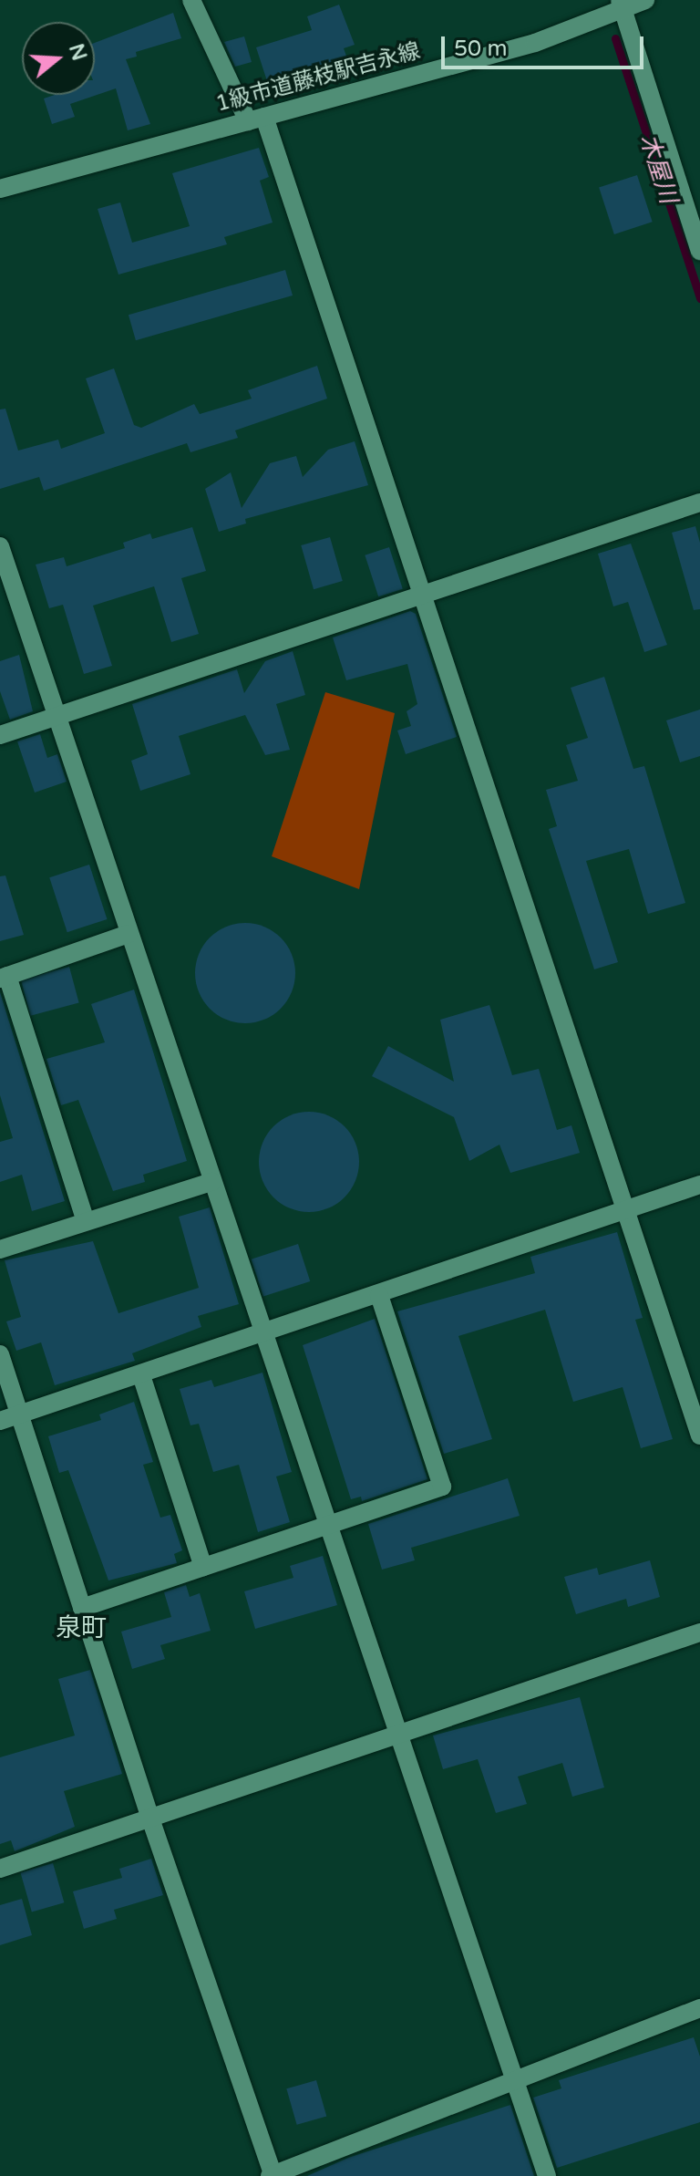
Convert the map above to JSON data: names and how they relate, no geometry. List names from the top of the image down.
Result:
{
  "streets": {
    "street": ["1級市道藤枝駅吉永線"]
  },
  "districts": ["泉町"],
  "water": ["木屋川"],
  "scale_bar": "50 m",
  "north": "right"
}
